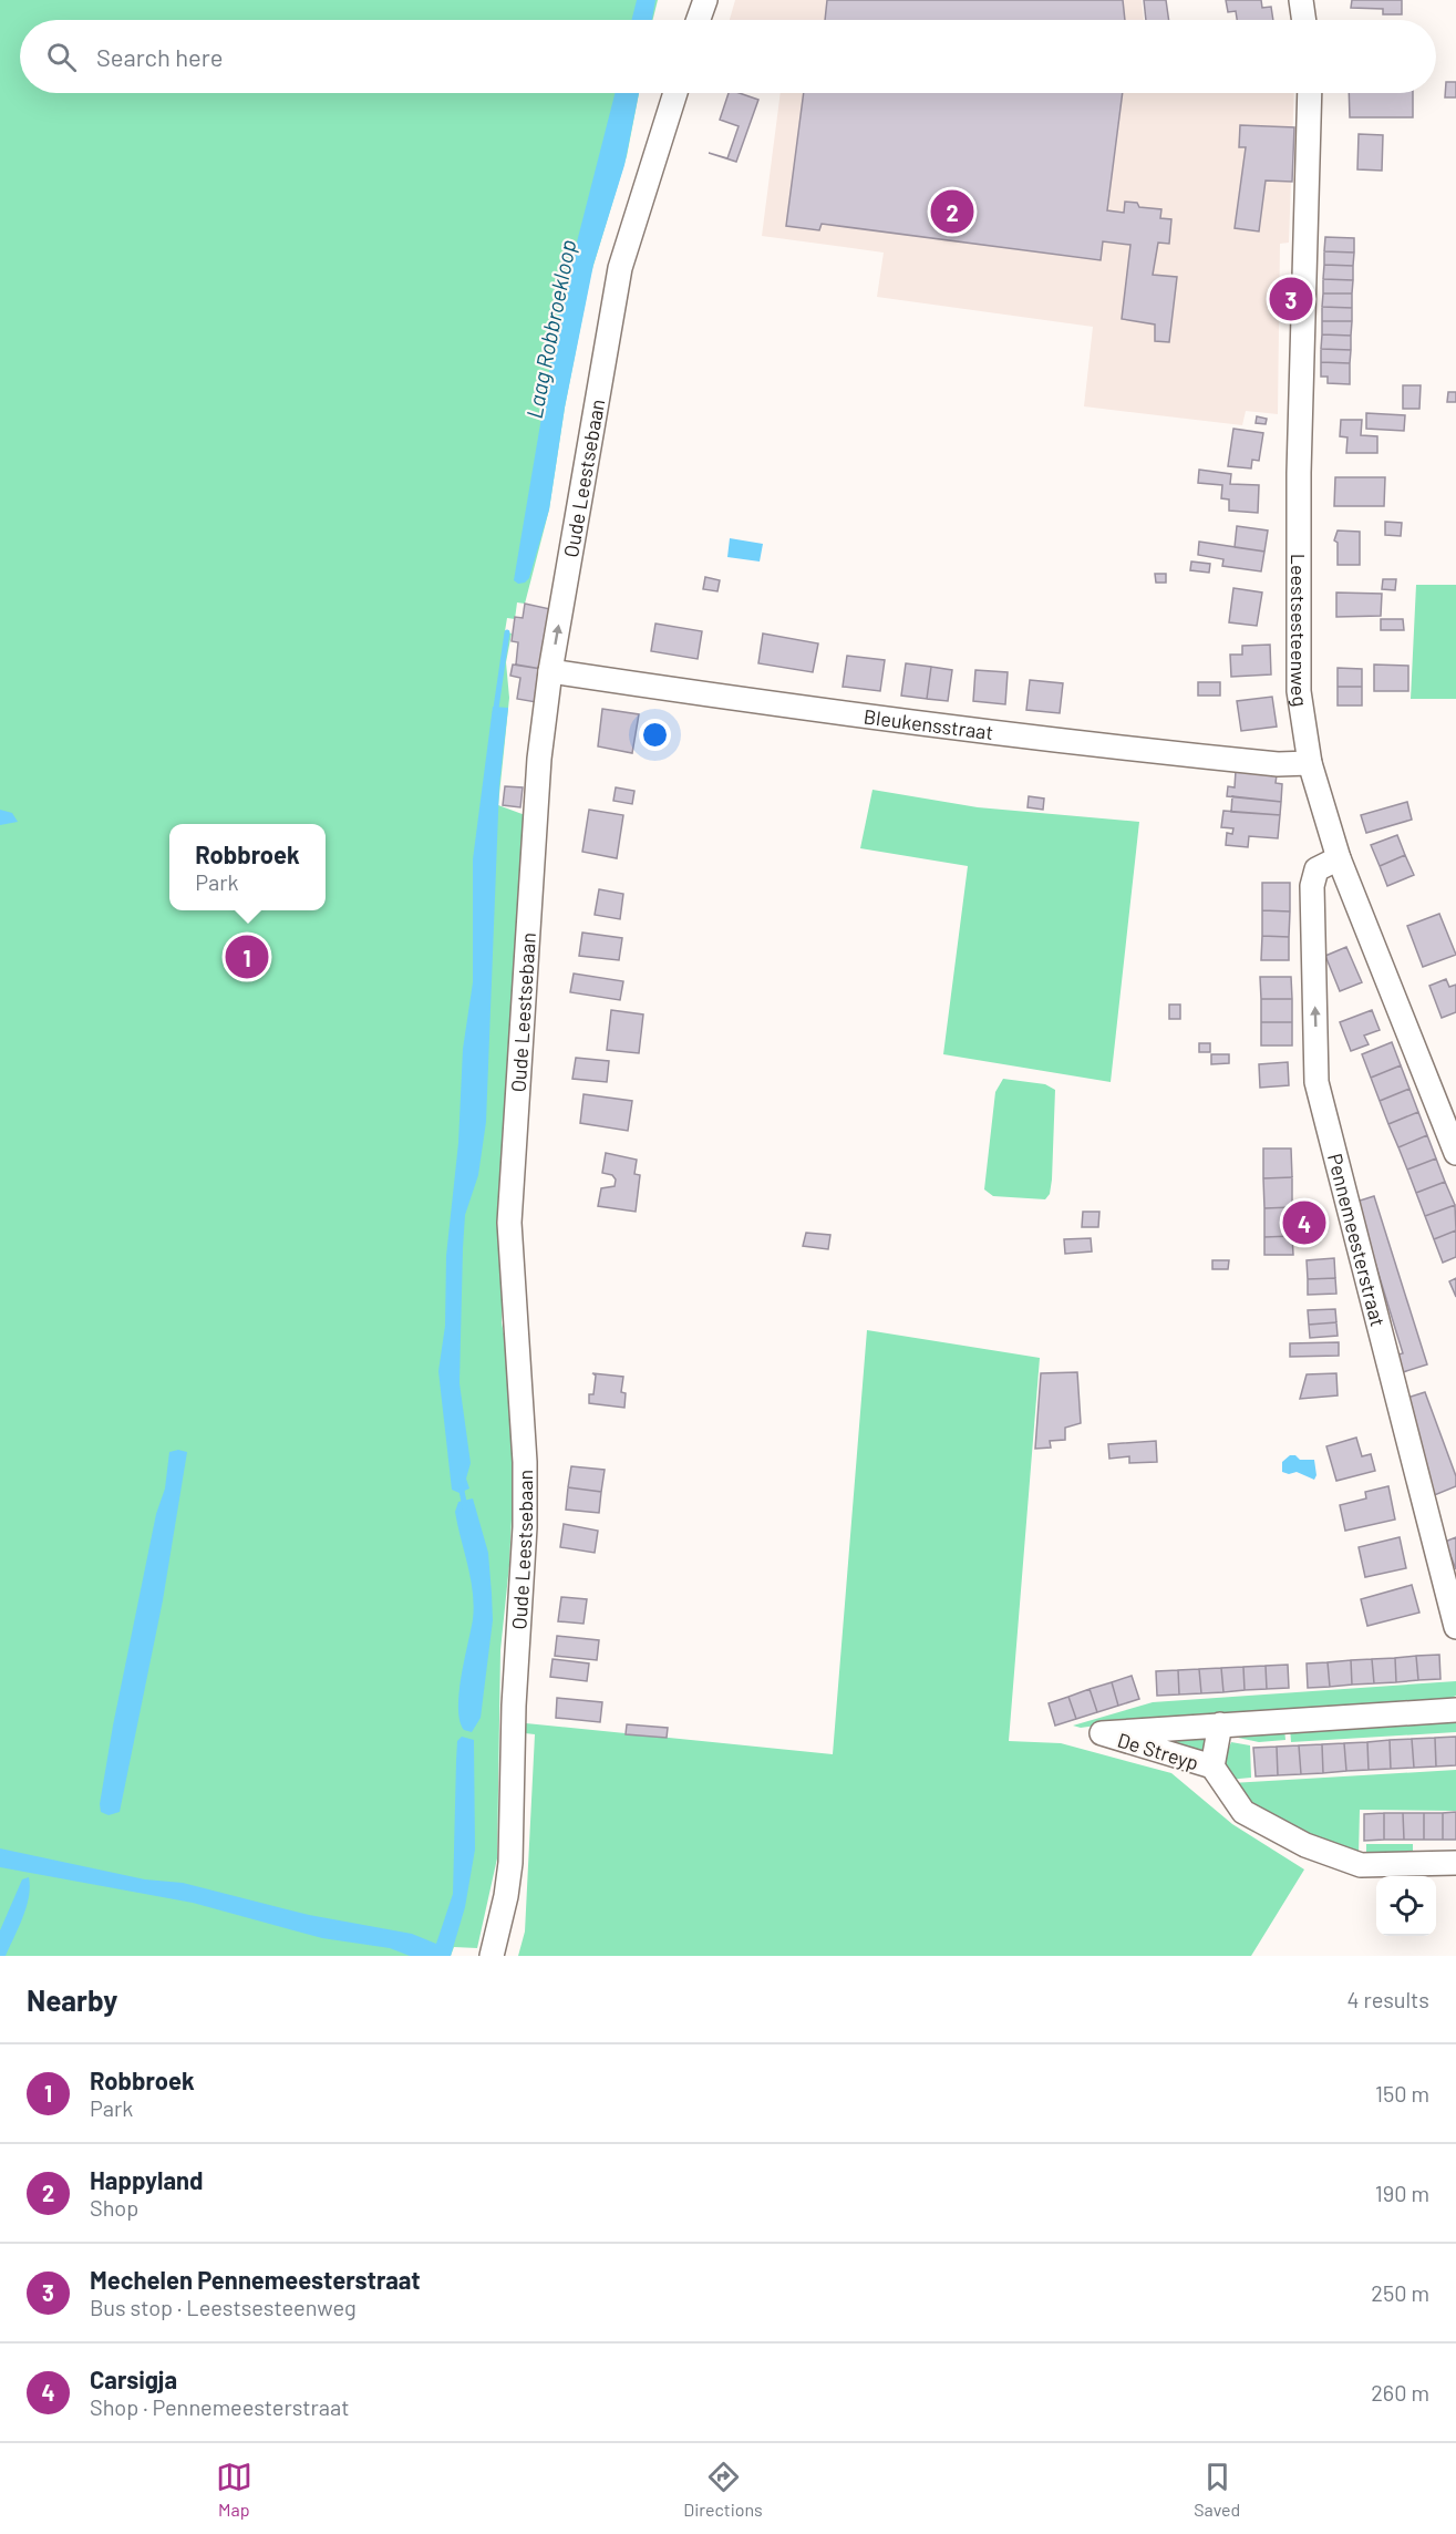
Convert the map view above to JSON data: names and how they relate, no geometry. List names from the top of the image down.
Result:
{
  "streets": {
    "street": [
      "Oude Leestsebaan",
      "Leestsesteenweg",
      "Bleukensstraat",
      "Pennemeesterstraat",
      "De Streyp"
    ]
  },
  "crossings": [
    ["Oude Leestsebaan", "Bleukensstraat"],
    ["Leestsesteenweg", "Bleukensstraat"],
    ["Leestsesteenweg", "Pennemeesterstraat"]
  ],
  "one_way": ["Pennemeesterstraat"],
  "water": ["Laag Robbroekloop"],
  "page": {
    "search": "Search here",
    "pins": [
      "2",
      "3",
      "1",
      "4"
    ],
    "popup": ["Robbroek", "Park"],
    "heading": ["Nearby", "4 results"],
    "list": [
      {
        "mark": "1",
        "name": "Robbroek",
        "note": "Park",
        "value": "150 m"
      },
      {
        "mark": "2",
        "name": "Happyland",
        "note": "Shop",
        "value": "190 m"
      },
      {
        "mark": "3",
        "name": "Mechelen Pennemeesterstraat",
        "note": "Bus stop · Leestsesteenweg",
        "value": "250 m"
      },
      {
        "mark": "4",
        "name": "Carsigja",
        "note": "Shop · Pennemeesterstraat",
        "value": "260 m"
      }
    ],
    "nav": ["Map", "Directions", "Saved"]
  }
}
